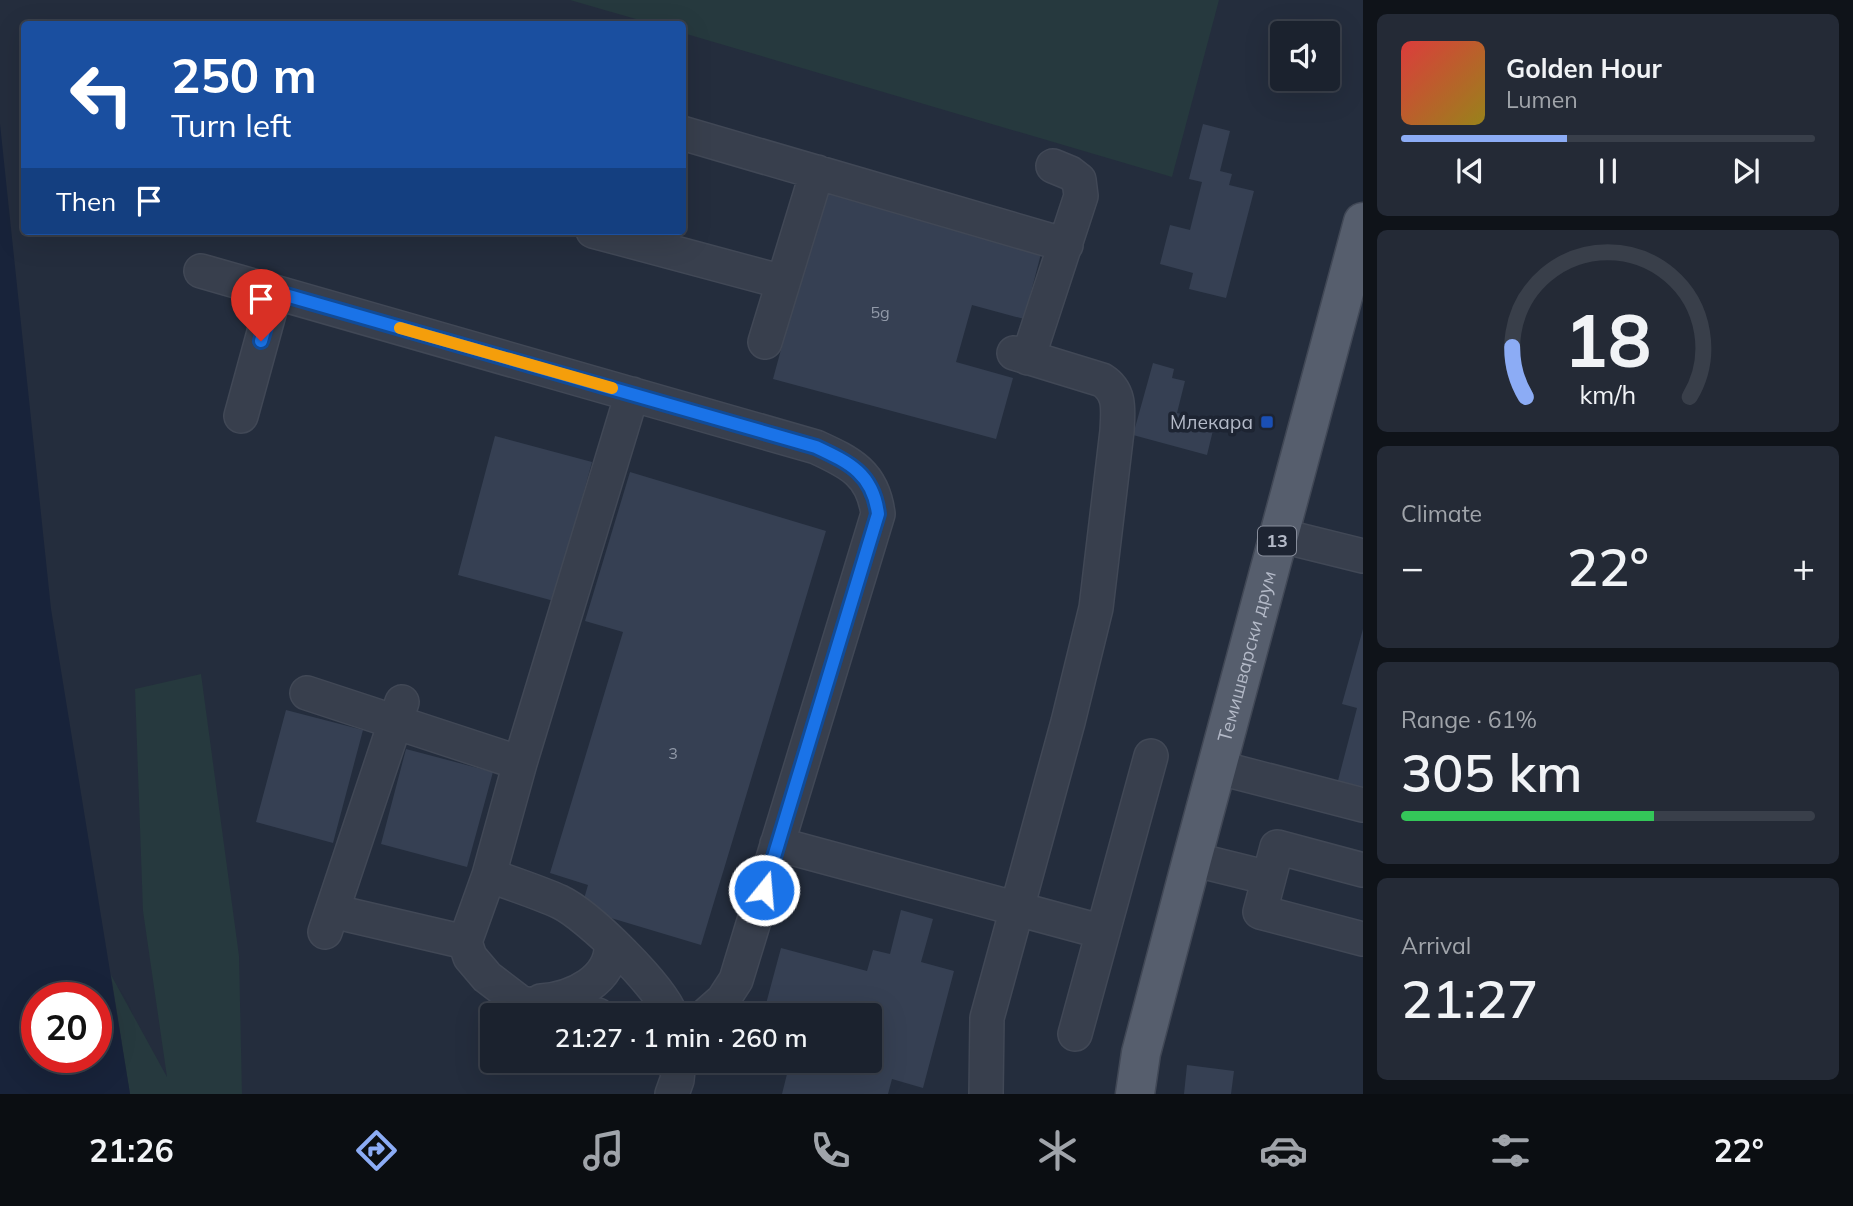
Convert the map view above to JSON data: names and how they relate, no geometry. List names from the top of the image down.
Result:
{
  "streets": {
    "main road": ["13", "Темишварски друм"]
  },
  "places": {
    "transit": ["Млекара"]
  },
  "house_numbers": ["5g", "3"],
  "page": {
    "turn": ["250 m", "Turn left"],
    "song": ["Golden Hour", "Lumen"],
    "then": "Then",
    "tile": [
      "Climate",
      ["Range · 61%", "305 km"],
      ["Arrival", "21:27"]
    ],
    "heat": ["−", "22°", "+"],
    "limit": "20",
    "trip": "21:27 · 1 min · 260 m",
    "tabs": ["21:26", "22°"],
    "gauge": ["18", "km/h"]
  }
}
